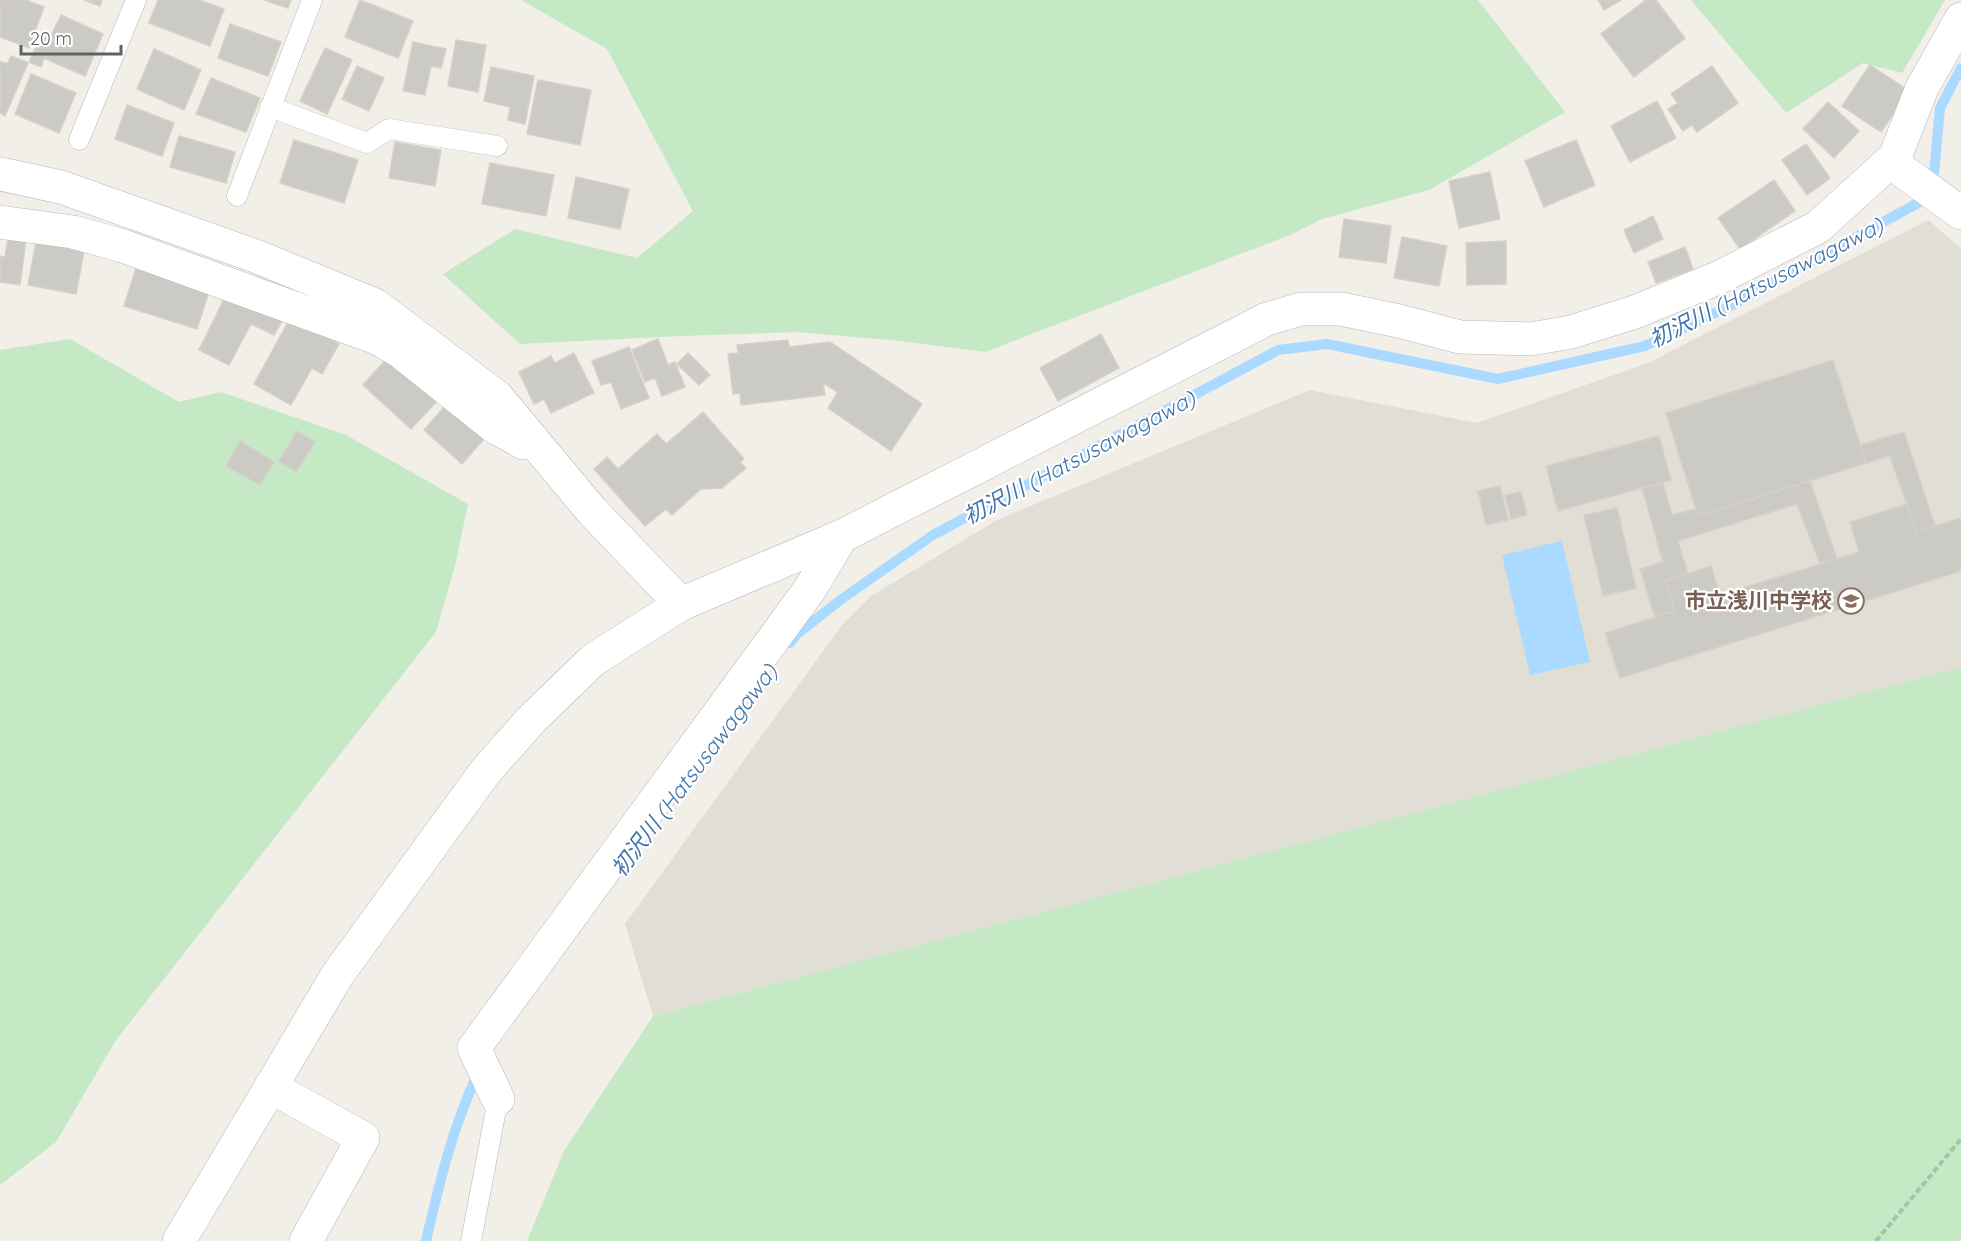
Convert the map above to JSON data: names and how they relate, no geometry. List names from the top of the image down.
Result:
{
  "water": ["初沢川 (Hatsusawagawa)"],
  "places": {
    "school or university": ["市立浅川中学校"]
  },
  "scale_bar": "20 m"
}
